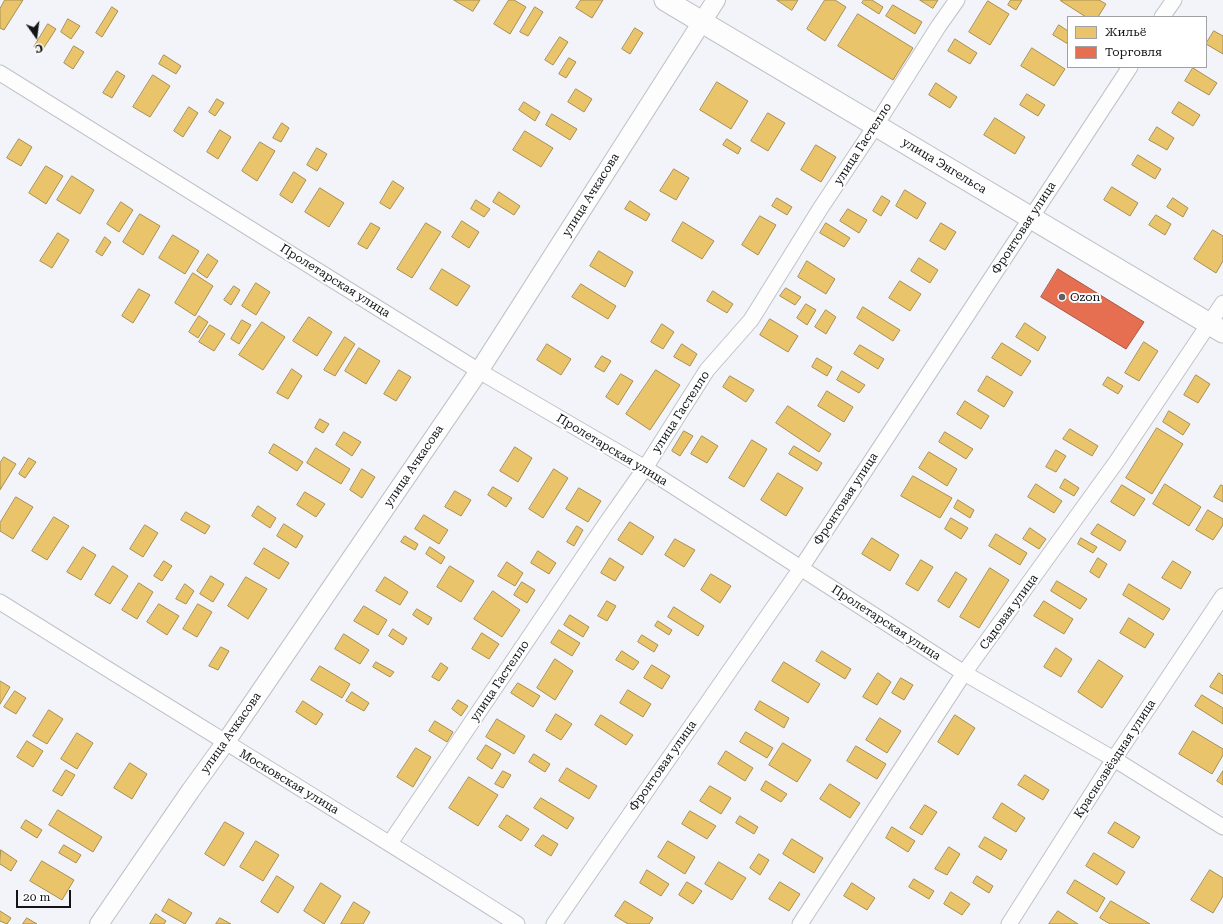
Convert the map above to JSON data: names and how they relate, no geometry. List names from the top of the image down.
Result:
{
  "streets": {
    "main road": ["улица Энгельса"],
    "street": [
      "улица Гастелло",
      "улица Ачкасова",
      "Фронтовая улица",
      "Пролетарская улица",
      "Садовая улица",
      "Краснозвёздная улица",
      "Московская улица"
    ]
  },
  "crossings": [
    ["улица Гастелло", "улица Энгельса"],
    ["улица Гастелло", "Пролетарская улица"],
    ["улица Гастелло", "Московская улица"],
    ["улица Энгельса", "улица Ачкасова"],
    ["улица Энгельса", "Фронтовая улица"],
    ["улица Энгельса", "Садовая улица"],
    ["улица Ачкасова", "Пролетарская улица"],
    ["улица Ачкасова", "Московская улица"],
    ["Фронтовая улица", "Пролетарская улица"],
    ["Пролетарская улица", "Садовая улица"],
    ["Пролетарская улица", "Краснозвёздная улица"]
  ],
  "places": ["Ozon"],
  "legend": ["Жильё", "Торговля"],
  "scale_bar": "20 m",
  "north": "bottom"
}
